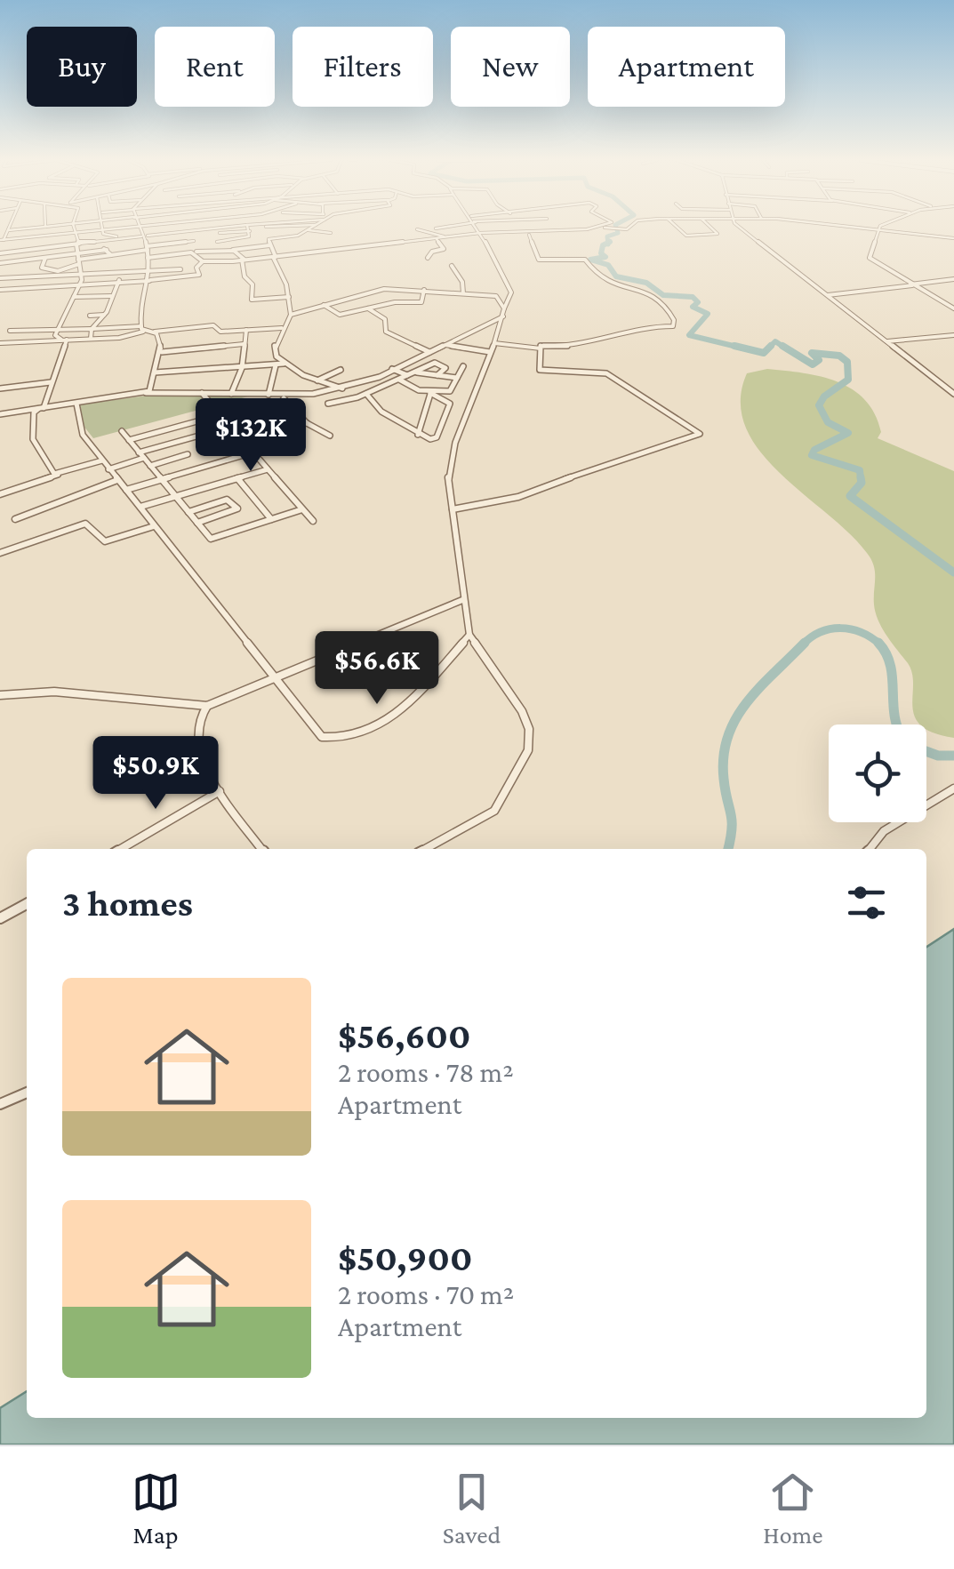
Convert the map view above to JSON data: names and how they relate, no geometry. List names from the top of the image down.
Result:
{
  "page": {
    "chip": [
      "Buy",
      "Rent",
      "Filters",
      "New",
      "Apartment"
    ],
    "price": ["$132K", "$56.6K", "$50.9K"],
    "heading": "3 homes",
    "list": [
      {
        "name": "$56,600",
        "note": "2 rooms · 78 m² · Apartment"
      },
      {
        "name": "$50,900",
        "note": "2 rooms · 70 m² · Apartment"
      }
    ],
    "tabs": ["Map", "Saved", "Home"]
  }
}
